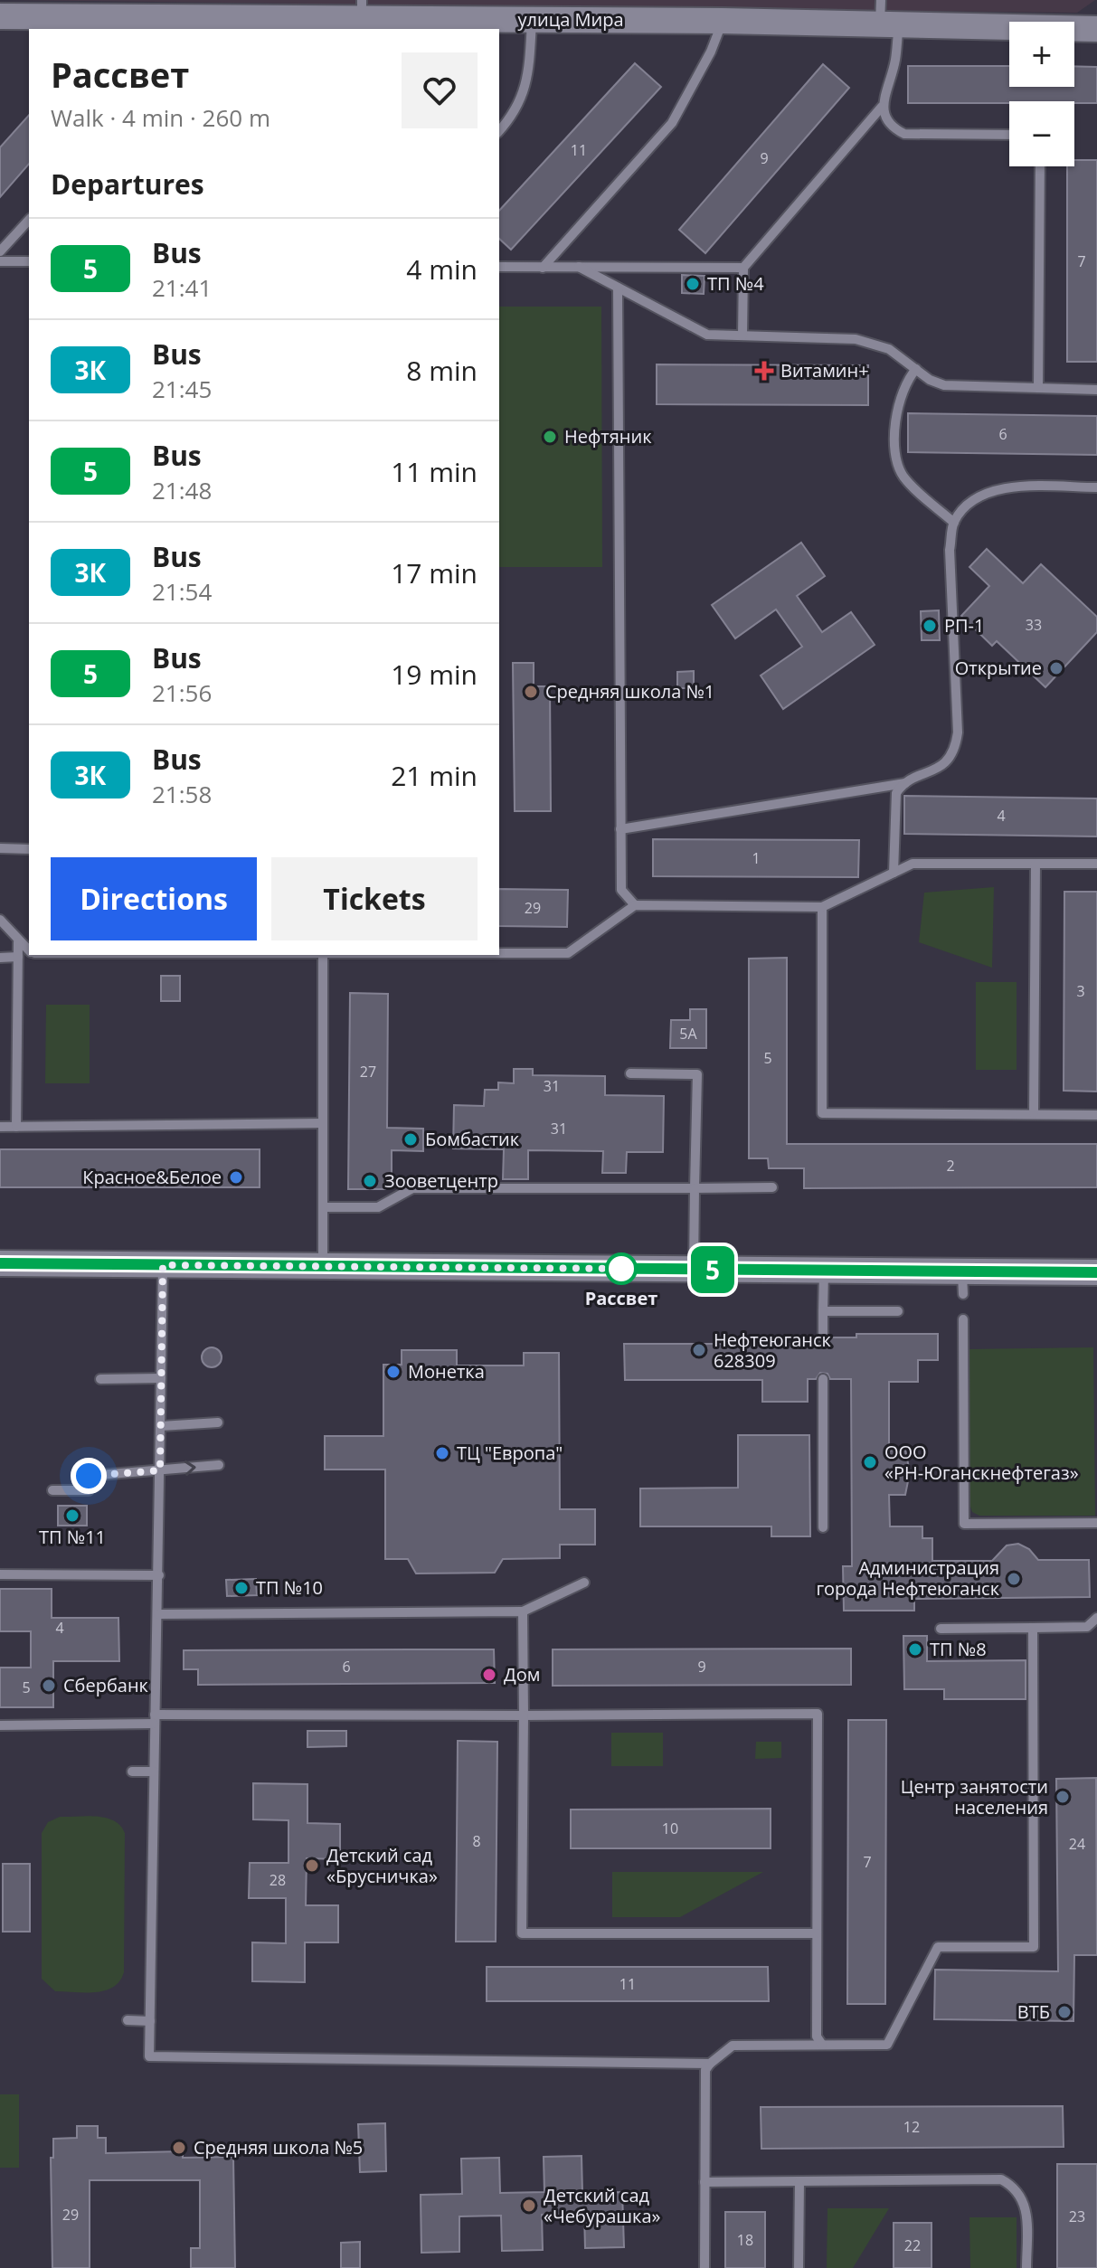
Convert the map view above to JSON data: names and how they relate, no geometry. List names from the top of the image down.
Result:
{
  "streets": {
    "main road": ["улица Мира"]
  },
  "places": {
    "other": [
      "ТП №4",
      "Нефтяник",
      "РП-1",
      "Открытие",
      "Средняя школа №1",
      "Бомбастик",
      "Красное&Белое",
      "Зооветцентр",
      "Рассвет",
      "Нефтеюганск 628309",
      "Монетка",
      "ТЦ \"Европа\"",
      "ООО «РН-Юганскнефтегаз»",
      "ТП №11",
      "Администрация города Нефтеюганск",
      "ТП №10",
      "ТП №8",
      "Дом",
      "Сбербанк",
      "Центр занятости населения",
      "Детский сад «Брусничка»",
      "ВТБ",
      "Средняя школа №5",
      "Детский сад «Чебурашка»"
    ],
    "health": ["Витамин+"]
  },
  "lines": ["bus line 5"],
  "house_numbers": [
    "11",
    "9",
    "7",
    "6",
    "33",
    "4",
    "1",
    "29",
    "3",
    "5А",
    "5",
    "27",
    "31",
    "31",
    "2",
    "4",
    "6",
    "9",
    "5",
    "10",
    "8",
    "24",
    "7",
    "28",
    "11",
    "12",
    "29",
    "23",
    "18",
    "22"
  ],
  "page": {
    "on_map": "5",
    "map_buttons": ["+", "−"],
    "heading": [
      ["Рассвет", "Walk · 4 min · 260 m"],
      "Departures"
    ],
    "list": [
      {
        "mark": "5",
        "name": "Bus",
        "note": "21:41",
        "value": "4 min"
      },
      {
        "mark": "3К",
        "name": "Bus",
        "note": "21:45",
        "value": "8 min"
      },
      {
        "mark": "5",
        "name": "Bus",
        "note": "21:48",
        "value": "11 min"
      },
      {
        "mark": "3К",
        "name": "Bus",
        "note": "21:54",
        "value": "17 min"
      },
      {
        "mark": "5",
        "name": "Bus",
        "note": "21:56",
        "value": "19 min"
      },
      {
        "mark": "3К",
        "name": "Bus",
        "note": "21:58",
        "value": "21 min"
      }
    ],
    "buttons": ["Directions", "Tickets"]
  }
}
